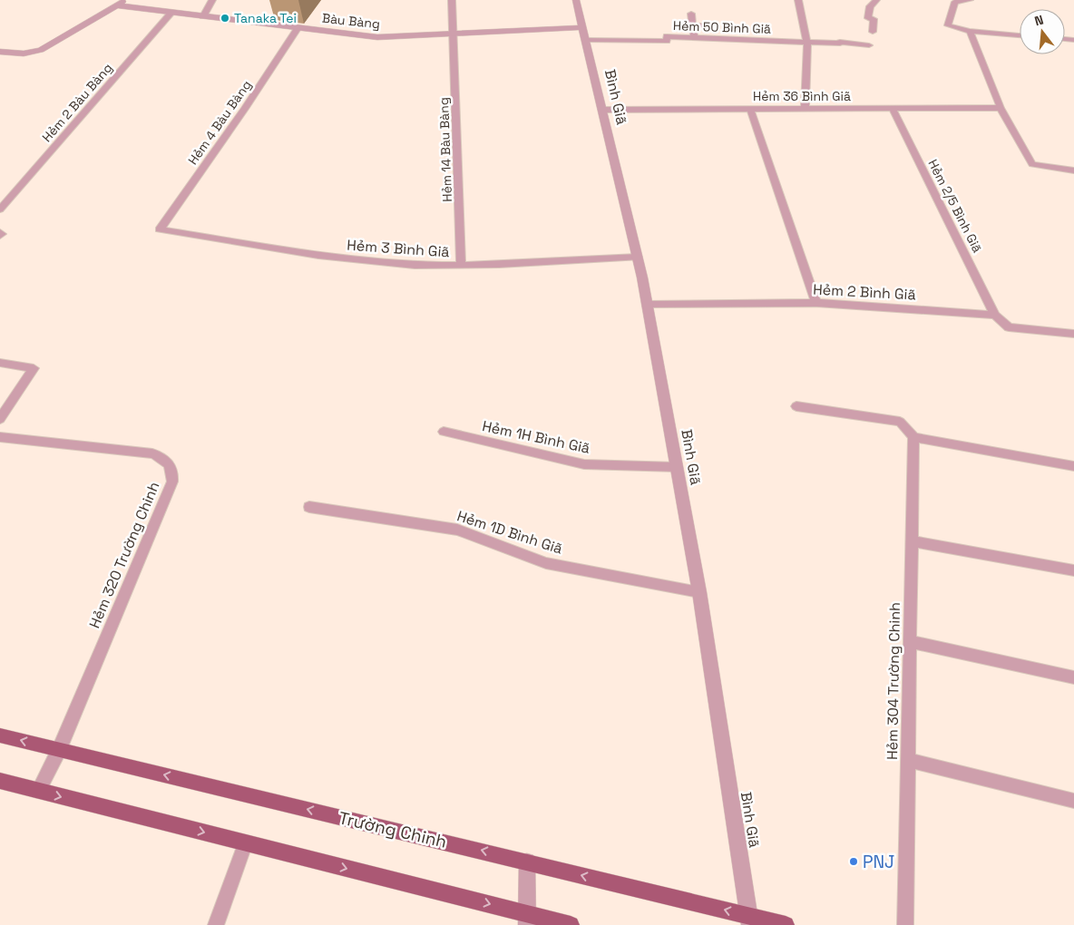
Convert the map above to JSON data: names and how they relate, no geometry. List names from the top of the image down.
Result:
{
  "streets": {
    "main road": ["Trường Chinh"],
    "street": ["Bàu Bàng", "Bình Giã"],
    "lane": [
      "Hẻm 50 Bình Giã",
      "Hẻm 36 Bình Giã",
      "Hẻm 2 Bàu Bàng",
      "Hẻm 4 Bàu Bàng",
      "Hẻm 14 Bàu Bàng",
      "Hẻm 2/5 Bình Giã",
      "Hẻm 3 Bình Giã",
      "Hẻm 2 Bình Giã",
      "Hẻm 1H Bình Giã",
      "Hẻm 1D Bình Giã",
      "Hẻm 320 Trường Chinh",
      "Hẻm 304 Trường Chinh"
    ]
  },
  "crossings": [
    ["Bàu Bàng", "Hẻm 50 Bình Giã"],
    ["Bàu Bàng", "Bình Giã"],
    ["Bàu Bàng", "Hẻm 2 Bàu Bàng"],
    ["Bàu Bàng", "Hẻm 4 Bàu Bàng"],
    ["Bàu Bàng", "Hẻm 14 Bàu Bàng"],
    ["Hẻm 50 Bình Giã", "Bình Giã"],
    ["Hẻm 36 Bình Giã", "Bình Giã"],
    ["Hẻm 36 Bình Giã", "Hẻm 2/5 Bình Giã"],
    ["Bình Giã", "Hẻm 3 Bình Giã"],
    ["Bình Giã", "Hẻm 2 Bình Giã"],
    ["Bình Giã", "Hẻm 1H Bình Giã"],
    ["Bình Giã", "Hẻm 1D Bình Giã"],
    ["Bình Giã", "Trường Chinh"],
    ["Hẻm 4 Bàu Bàng", "Hẻm 3 Bình Giã"],
    ["Hẻm 14 Bàu Bàng", "Hẻm 3 Bình Giã"],
    ["Hẻm 2/5 Bình Giã", "Hẻm 2 Bình Giã"],
    ["Hẻm 320 Trường Chinh", "Trường Chinh"]
  ],
  "places": ["Tanaka Tei", "PNJ"],
  "north": "top"
}
